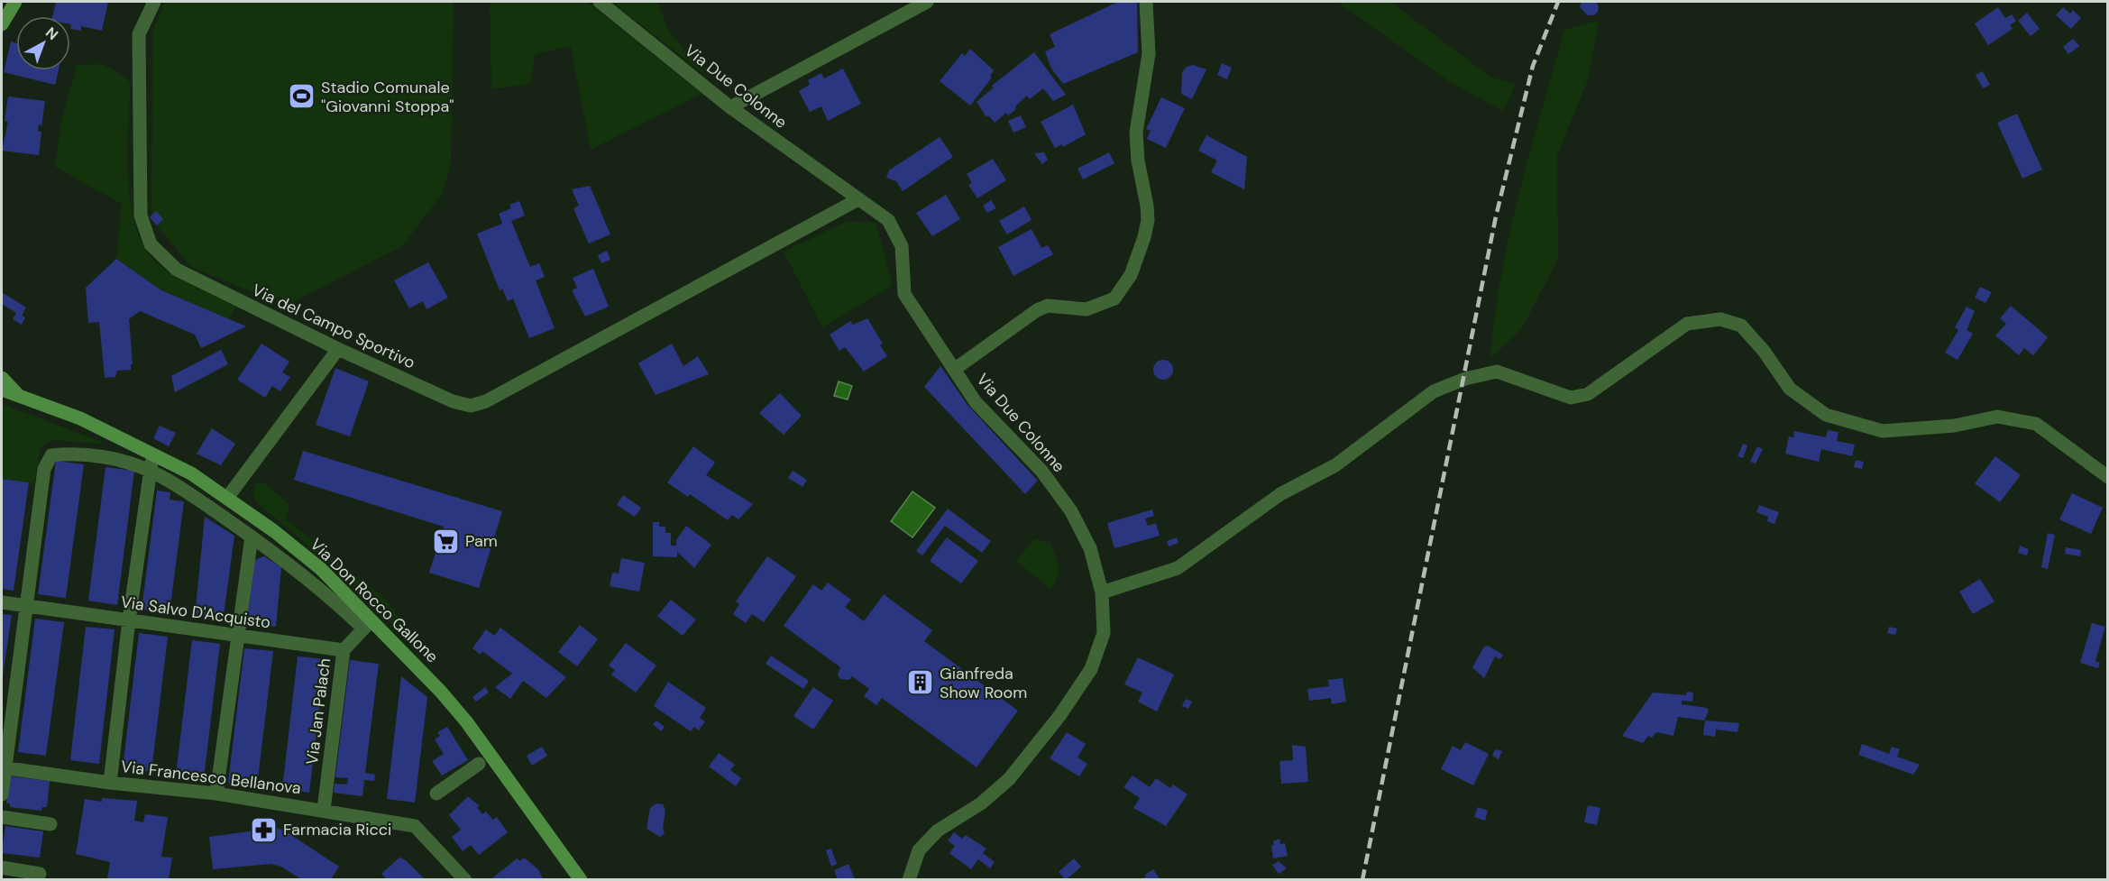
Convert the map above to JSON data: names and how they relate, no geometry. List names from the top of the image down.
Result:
{
  "streets": {
    "main road": ["Via Don Rocco Gallone"],
    "street": [
      "Via Due Colonne",
      "Via del Campo Sportivo",
      "Via Salvo D'Acquisto",
      "Via Jan Palach",
      "Via Francesco Bellanova"
    ]
  },
  "crossings": [
    ["Via Due Colonne", "Via del Campo Sportivo"],
    ["Via Salvo D'Acquisto", "Via Jan Palach"],
    ["Via Jan Palach", "Via Francesco Bellanova"]
  ],
  "places": {
    "sports": ["Stadio Comunale \"Giovanni Stoppa\""],
    "supermarket": ["Pam"],
    "building": ["Gianfreda Show Room"],
    "pharmacy": ["Farmacia Ricci"]
  },
  "north": "top right"
}
